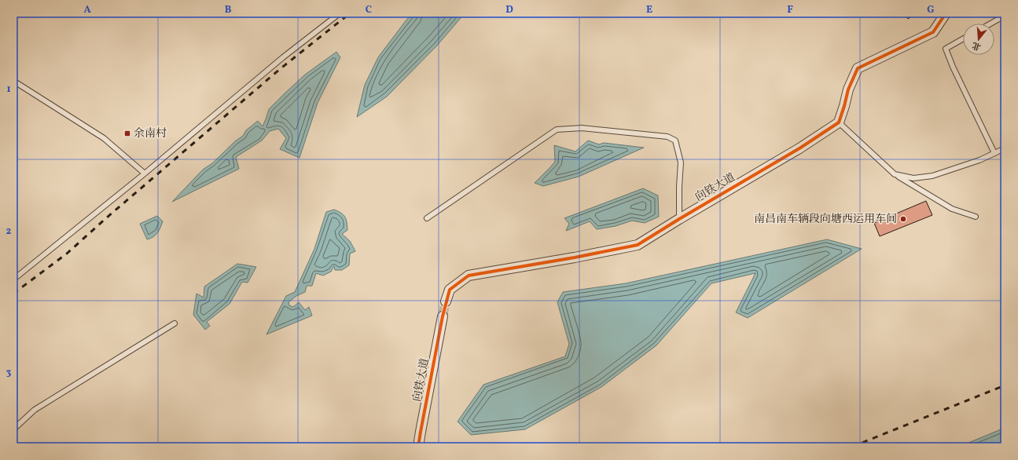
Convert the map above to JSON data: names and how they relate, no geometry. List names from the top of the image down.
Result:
{
  "streets": {
    "street": ["向铁大道"]
  },
  "places": {
    "transit": ["余南村"],
    "other": ["南昌南车辆段向塘西运用车间"]
  },
  "north": "bottom",
  "grid": {
    "columns": [
      "A",
      "B",
      "C",
      "D",
      "E",
      "F",
      "G"
    ],
    "rows": ["1", "2", "3"]
  }
}
